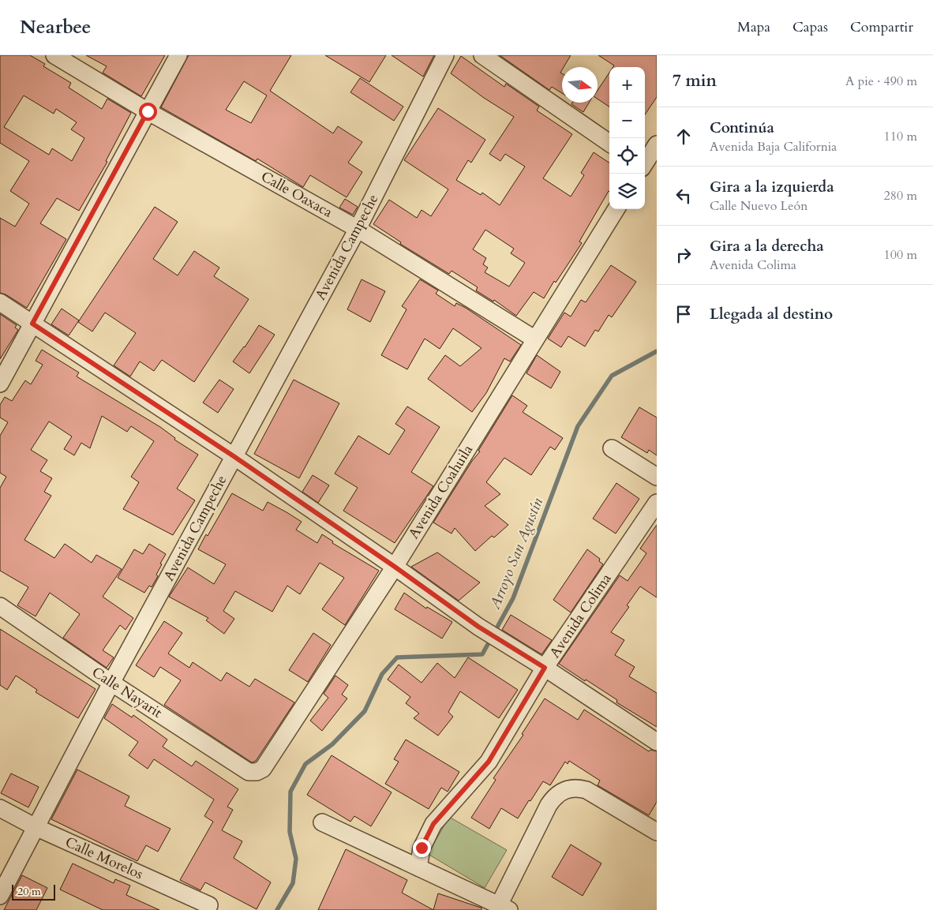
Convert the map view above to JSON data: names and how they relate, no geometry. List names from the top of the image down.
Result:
{
  "streets": {
    "street": [
      "Calle Oaxaca",
      "Avenida Campeche",
      "Avenida Coahuila",
      "Avenida Colima",
      "Calle Nayarit",
      "Calle Morelos"
    ]
  },
  "crossings": [
    ["Calle Oaxaca", "Avenida Campeche"],
    ["Calle Oaxaca", "Avenida Coahuila"],
    ["Avenida Campeche", "Calle Nayarit"],
    ["Avenida Campeche", "Calle Morelos"],
    ["Avenida Coahuila", "Calle Nayarit"]
  ],
  "water": ["Arroyo San Agustín"],
  "scale_bar": "20 m",
  "north": "right",
  "page": {
    "header": "Nearbee",
    "nav": ["Mapa", "Capas", "Compartir"],
    "heading": ["7 min", "A pie · 490 m"],
    "map_buttons": ["+", "−"],
    "list": [
      ["Continúa", "Avenida Baja California", "110 m"],
      ["Gira a la izquierda", "Calle Nuevo León", "280 m"],
      ["Gira a la derecha", "Avenida Colima", "100 m"],
      "Llegada al destino"
    ],
    "scale": "20 m"
  }
}
